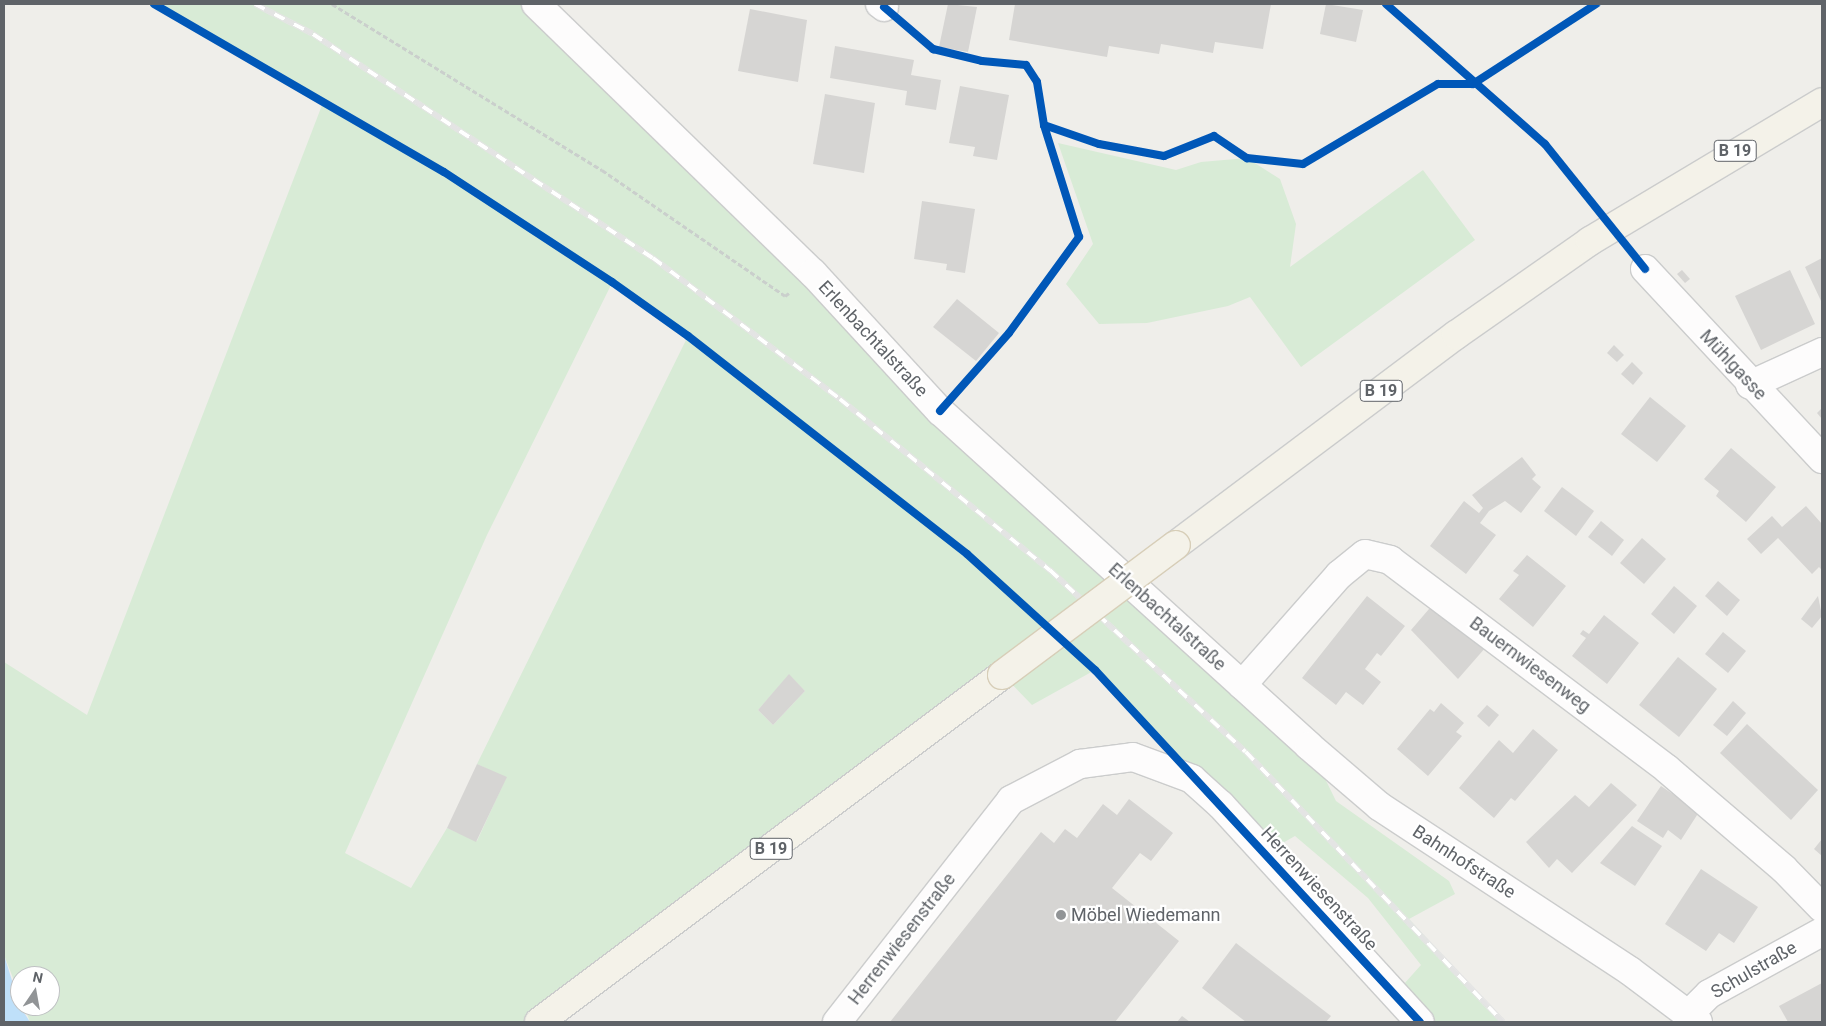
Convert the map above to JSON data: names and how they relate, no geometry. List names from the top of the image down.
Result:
{
  "streets": {
    "main road": ["B 19"],
    "street": [
      "Erlenbachtalstraße",
      "Mühlgasse",
      "Bauernwiesenweg",
      "Bahnhofstraße",
      "Herrenwiesenstraße",
      "Schulstraße"
    ]
  },
  "crossings": [
    ["Erlenbachtalstraße", "Bauernwiesenweg"],
    ["Erlenbachtalstraße", "Bahnhofstraße"],
    ["Bauernwiesenweg", "Bahnhofstraße"],
    ["Bahnhofstraße", "Schulstraße"]
  ],
  "places": ["Möbel Wiedemann"],
  "north": "top"
}
